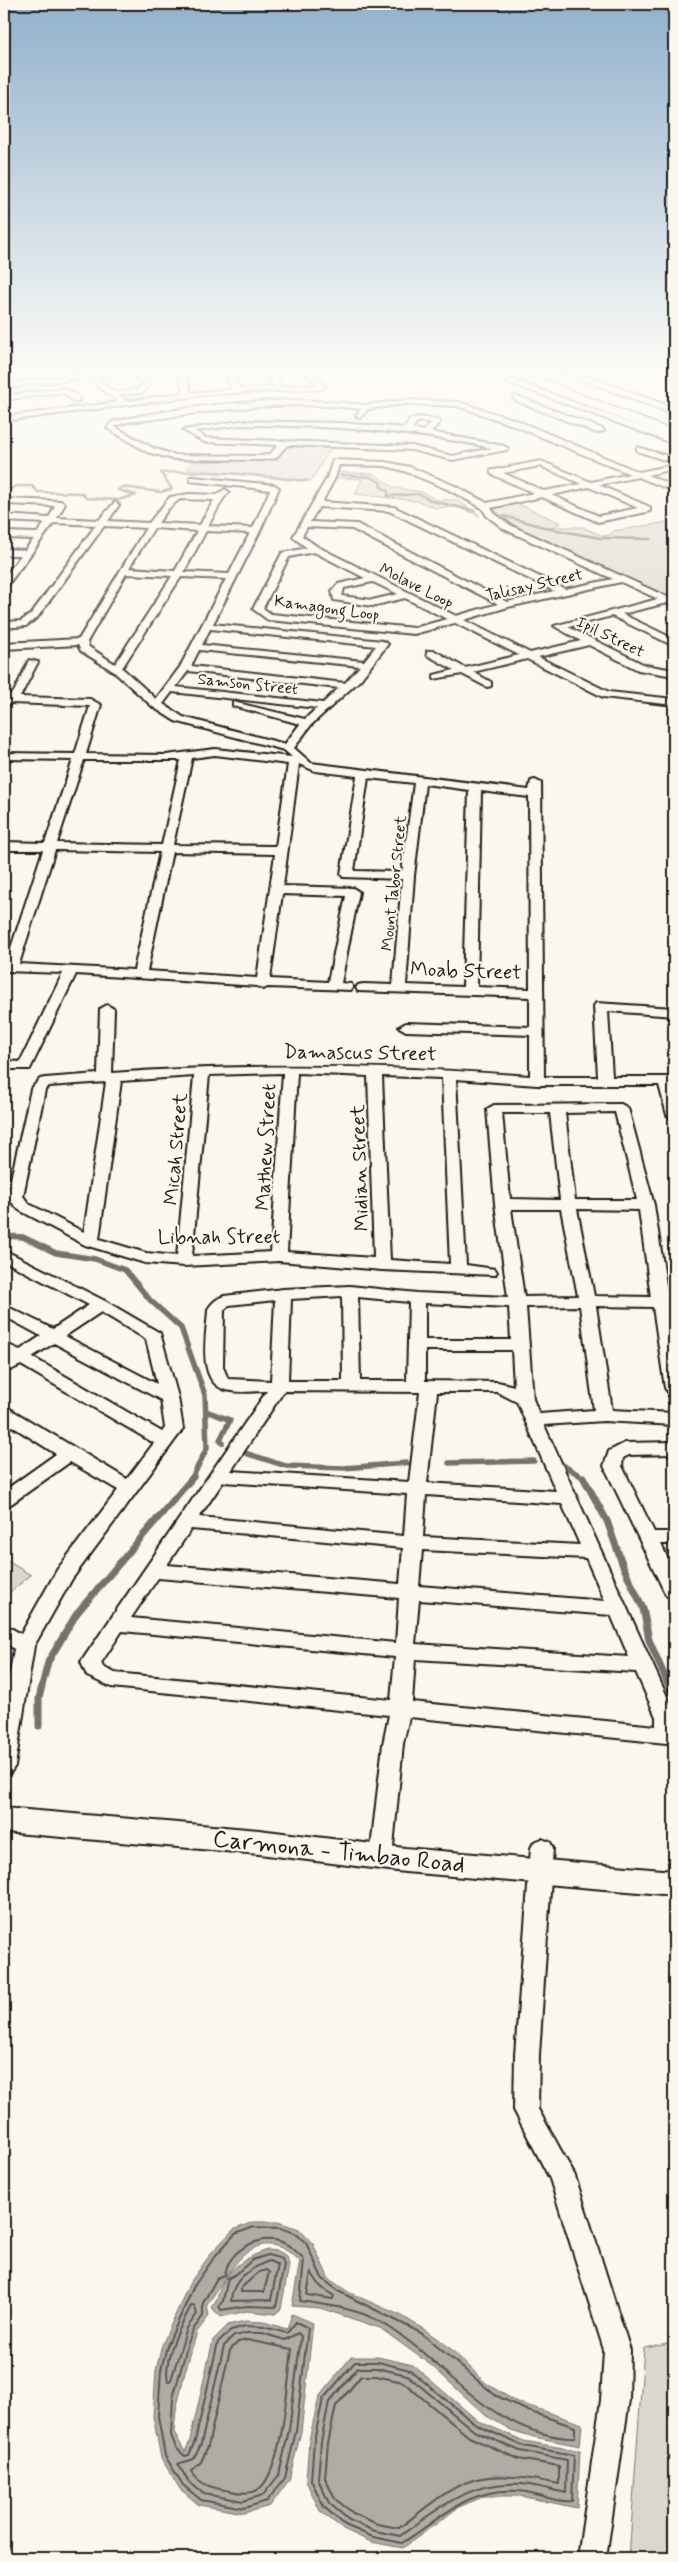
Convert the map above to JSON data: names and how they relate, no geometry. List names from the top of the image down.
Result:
{
  "streets": {
    "main road": ["Carmona - Timbao Road"],
    "street": [
      "Talisay Street",
      "Molave Loop",
      "Kamagong Loop",
      "Ipil Street",
      "Samson Street",
      "Mount Tabor Street",
      "Moab Street",
      "Damascus Street",
      "Mathew Street",
      "Micah Street",
      "Midian Street",
      "Libnah Street"
    ]
  },
  "crossings": [
    ["Talisay Street", "Molave Loop"],
    ["Talisay Street", "Kamagong Loop"],
    ["Molave Loop", "Kamagong Loop"],
    ["Mount Tabor Street", "Moab Street"],
    ["Damascus Street", "Mathew Street"],
    ["Damascus Street", "Micah Street"],
    ["Damascus Street", "Midian Street"],
    ["Damascus Street", "Libnah Street"],
    ["Mathew Street", "Libnah Street"],
    ["Micah Street", "Libnah Street"],
    ["Midian Street", "Libnah Street"]
  ]
}
